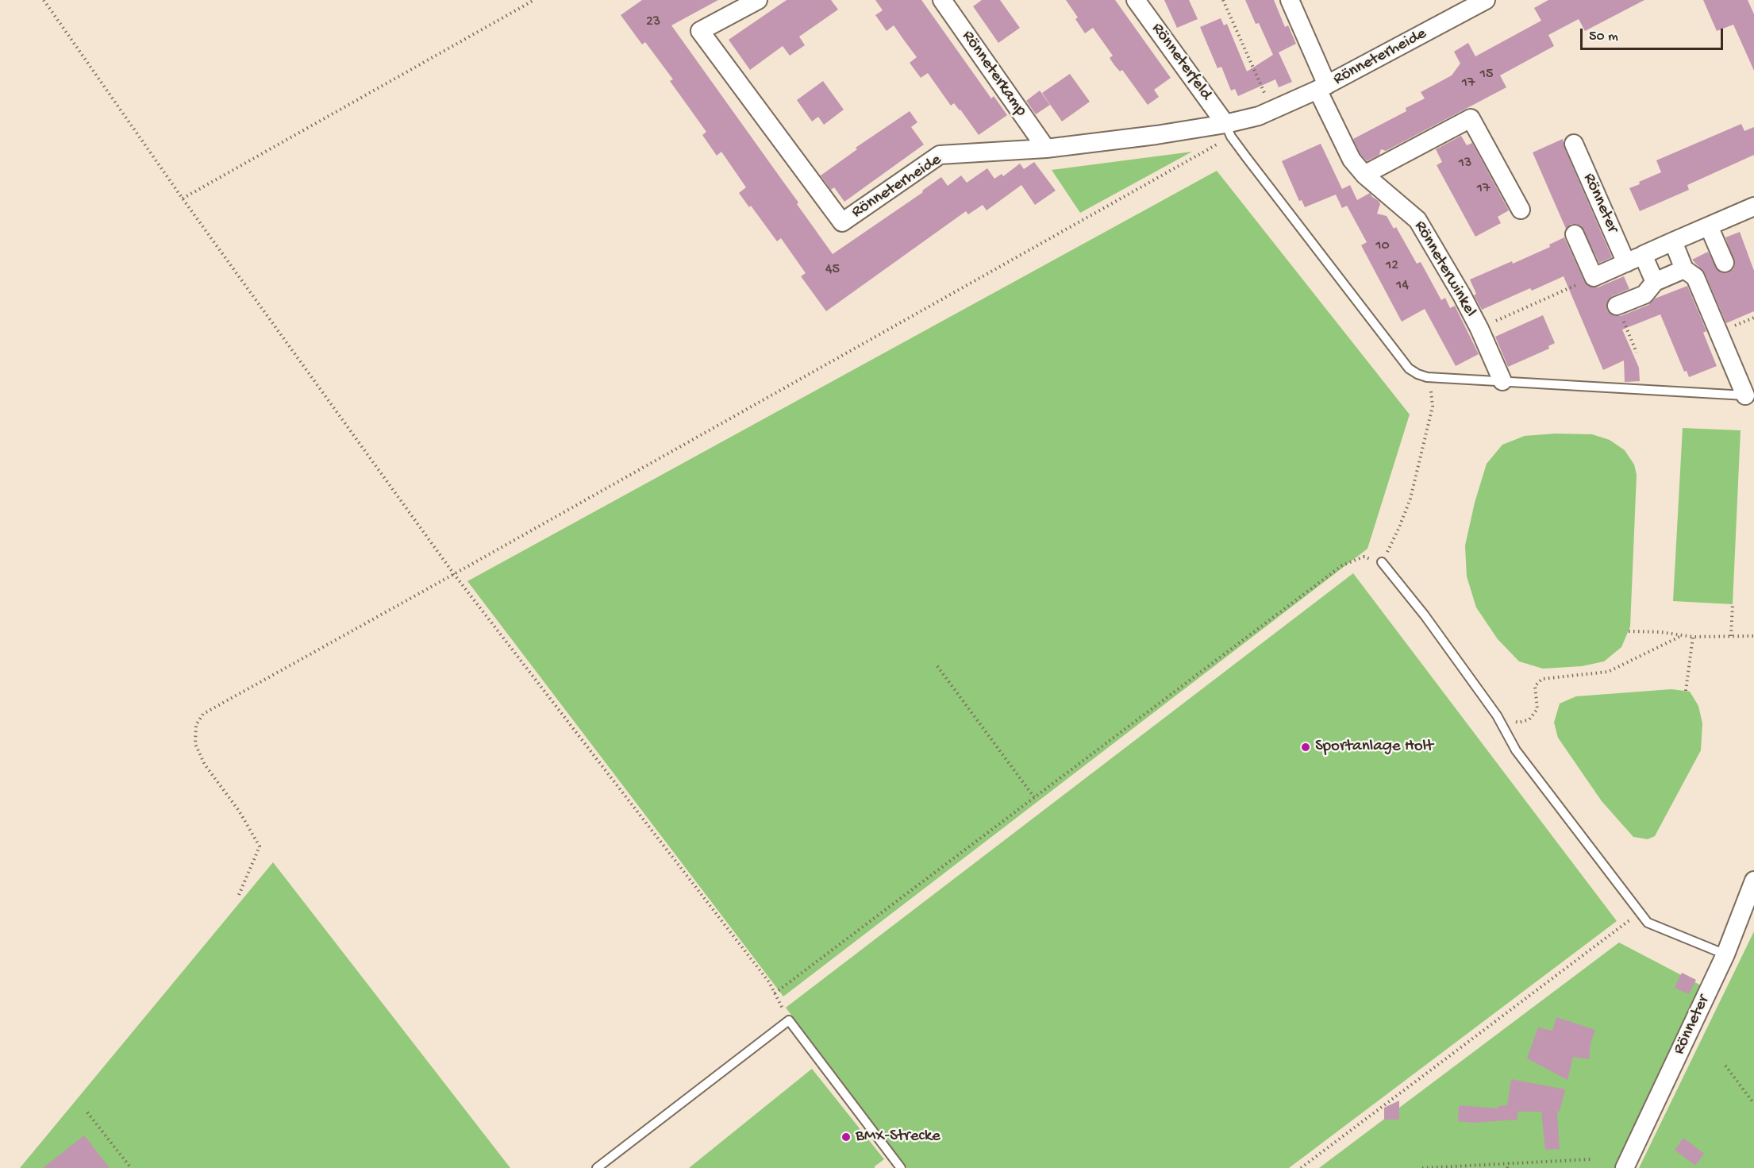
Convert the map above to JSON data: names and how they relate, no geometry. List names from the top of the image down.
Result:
{
  "streets": {
    "street": [
      "Rönneterheide",
      "Rönneterfeld",
      "Rönneterkamp",
      "Rönneter",
      "Rönneterwinkel"
    ]
  },
  "crossings": [
    ["Rönneterheide", "Rönneterfeld"],
    ["Rönneterheide", "Rönneterkamp"],
    ["Rönneterheide", "Rönneterwinkel"]
  ],
  "places": ["Sportanlage Holt", "BMX-Strecke"],
  "house_numbers": [
    "23",
    "15",
    "17",
    "13",
    "17",
    "10",
    "12",
    "45",
    "14"
  ],
  "scale_bar": "50 m"
}
